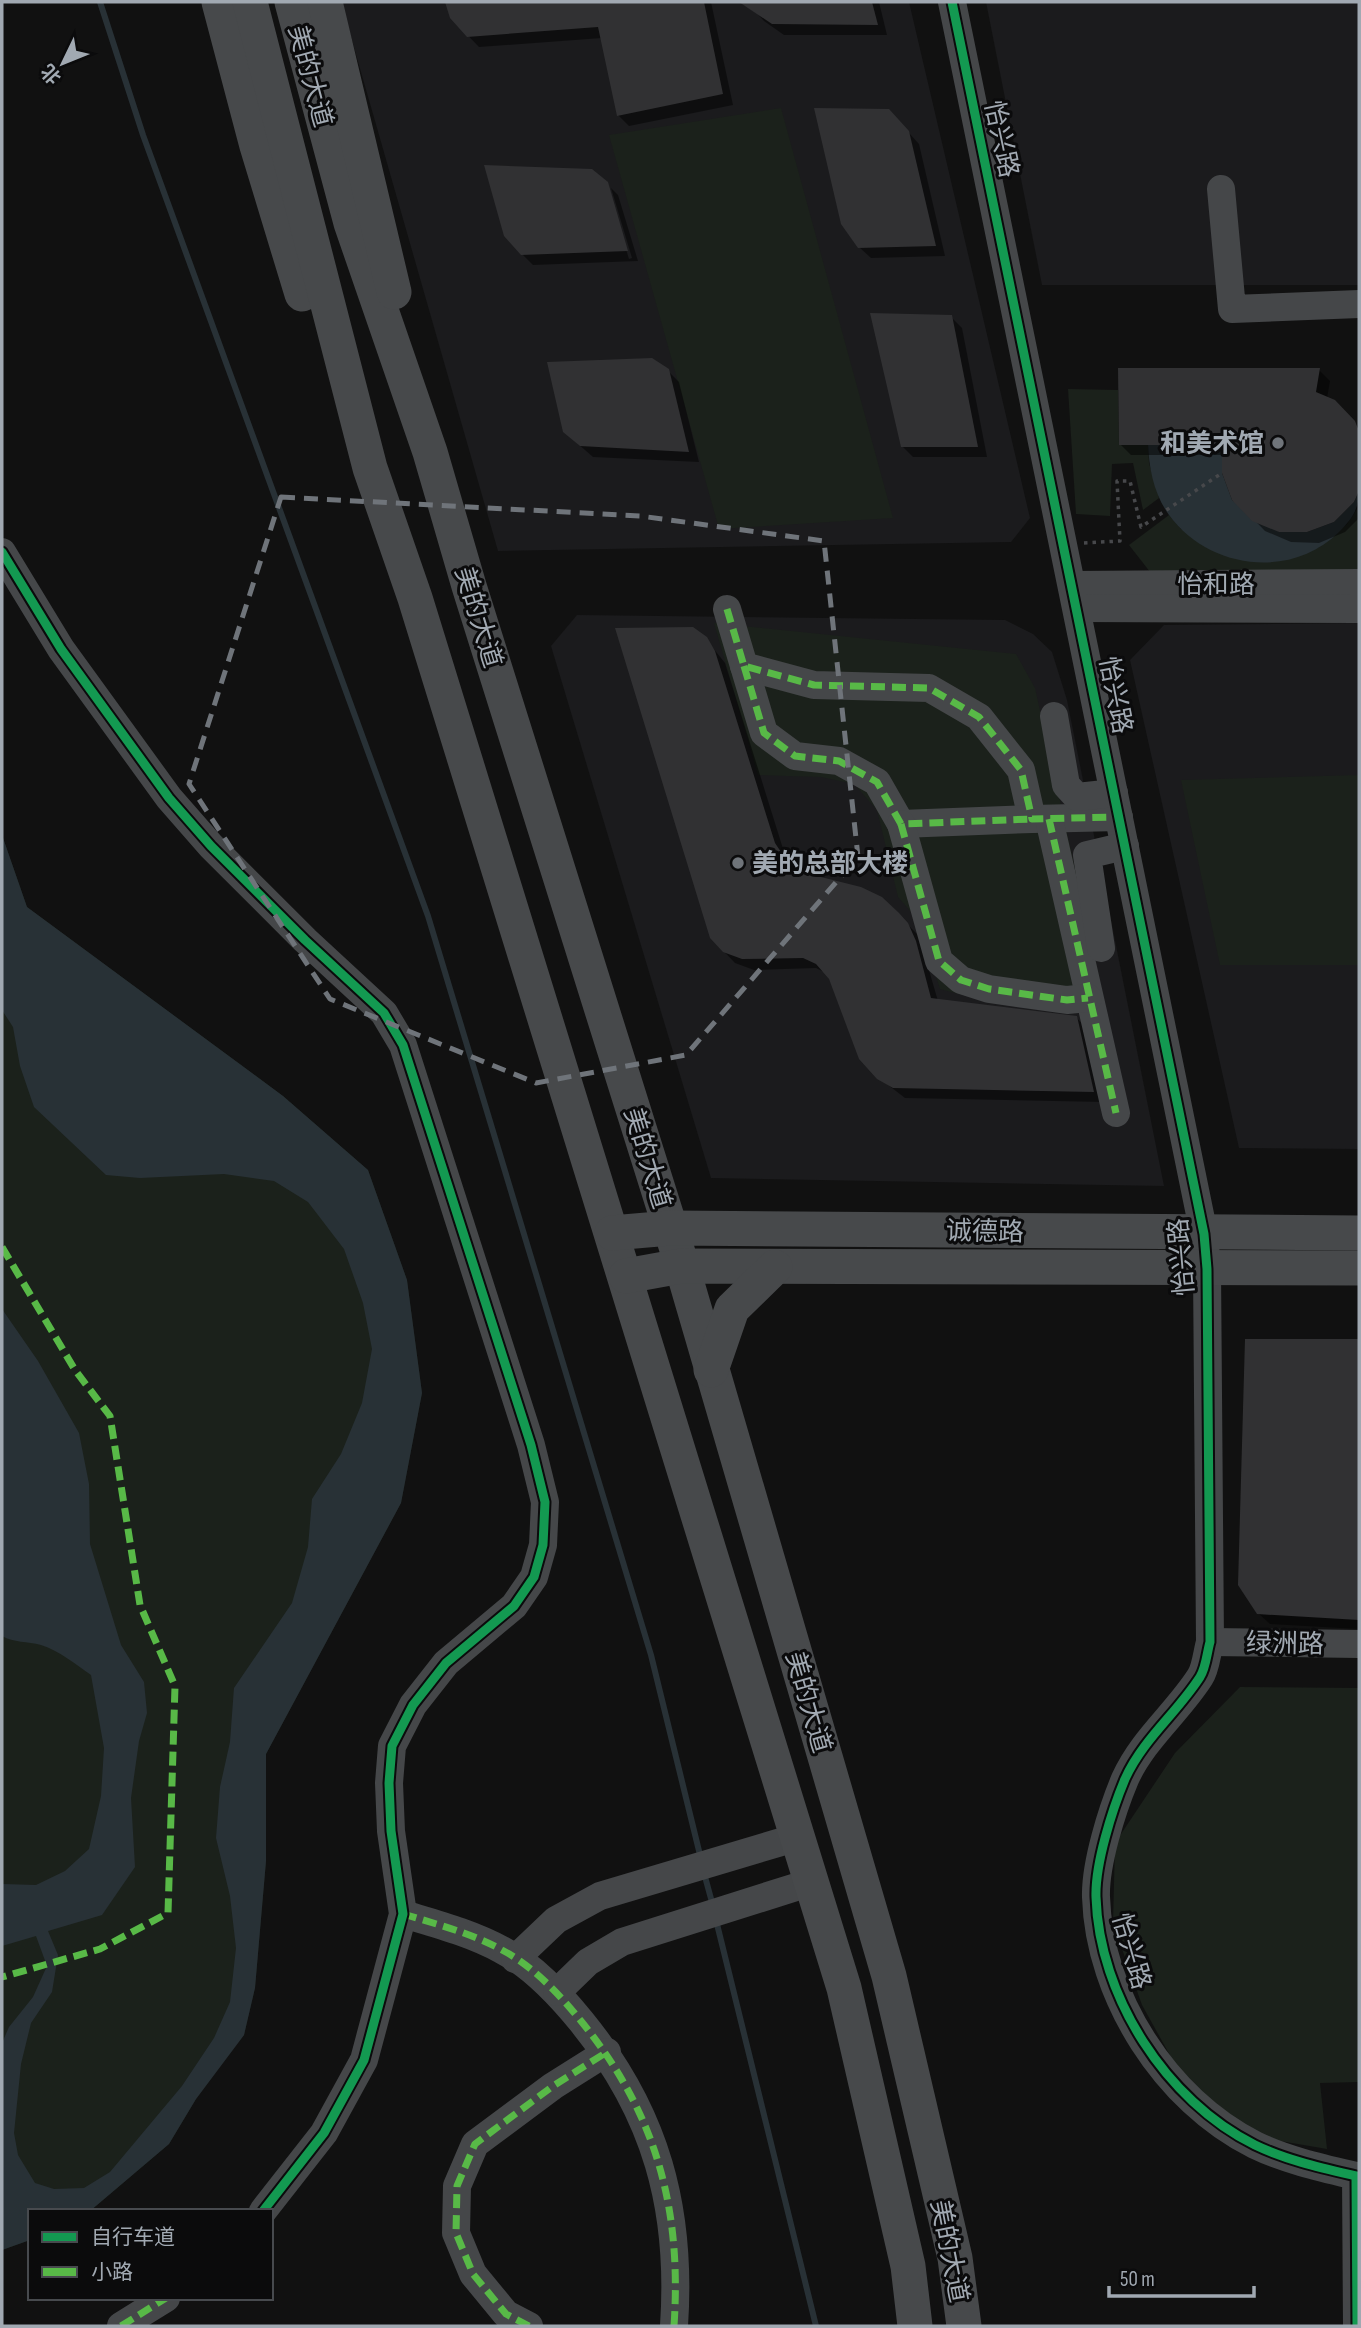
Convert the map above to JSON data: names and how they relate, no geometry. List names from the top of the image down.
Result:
{
  "streets": {
    "main road": ["美的大道", "诚德路"],
    "street": ["怡兴路", "怡和路", "绿洲路"]
  },
  "crossings": [
    ["美的大道", "诚德路"],
    ["怡兴路", "怡和路"],
    ["怡兴路", "诚德路"],
    ["怡兴路", "绿洲路"]
  ],
  "places": ["和美术馆", "美的总部大楼"],
  "legend": ["自行车道", "小路"],
  "scale_bar": "50 m",
  "north": "bottom left"
}
